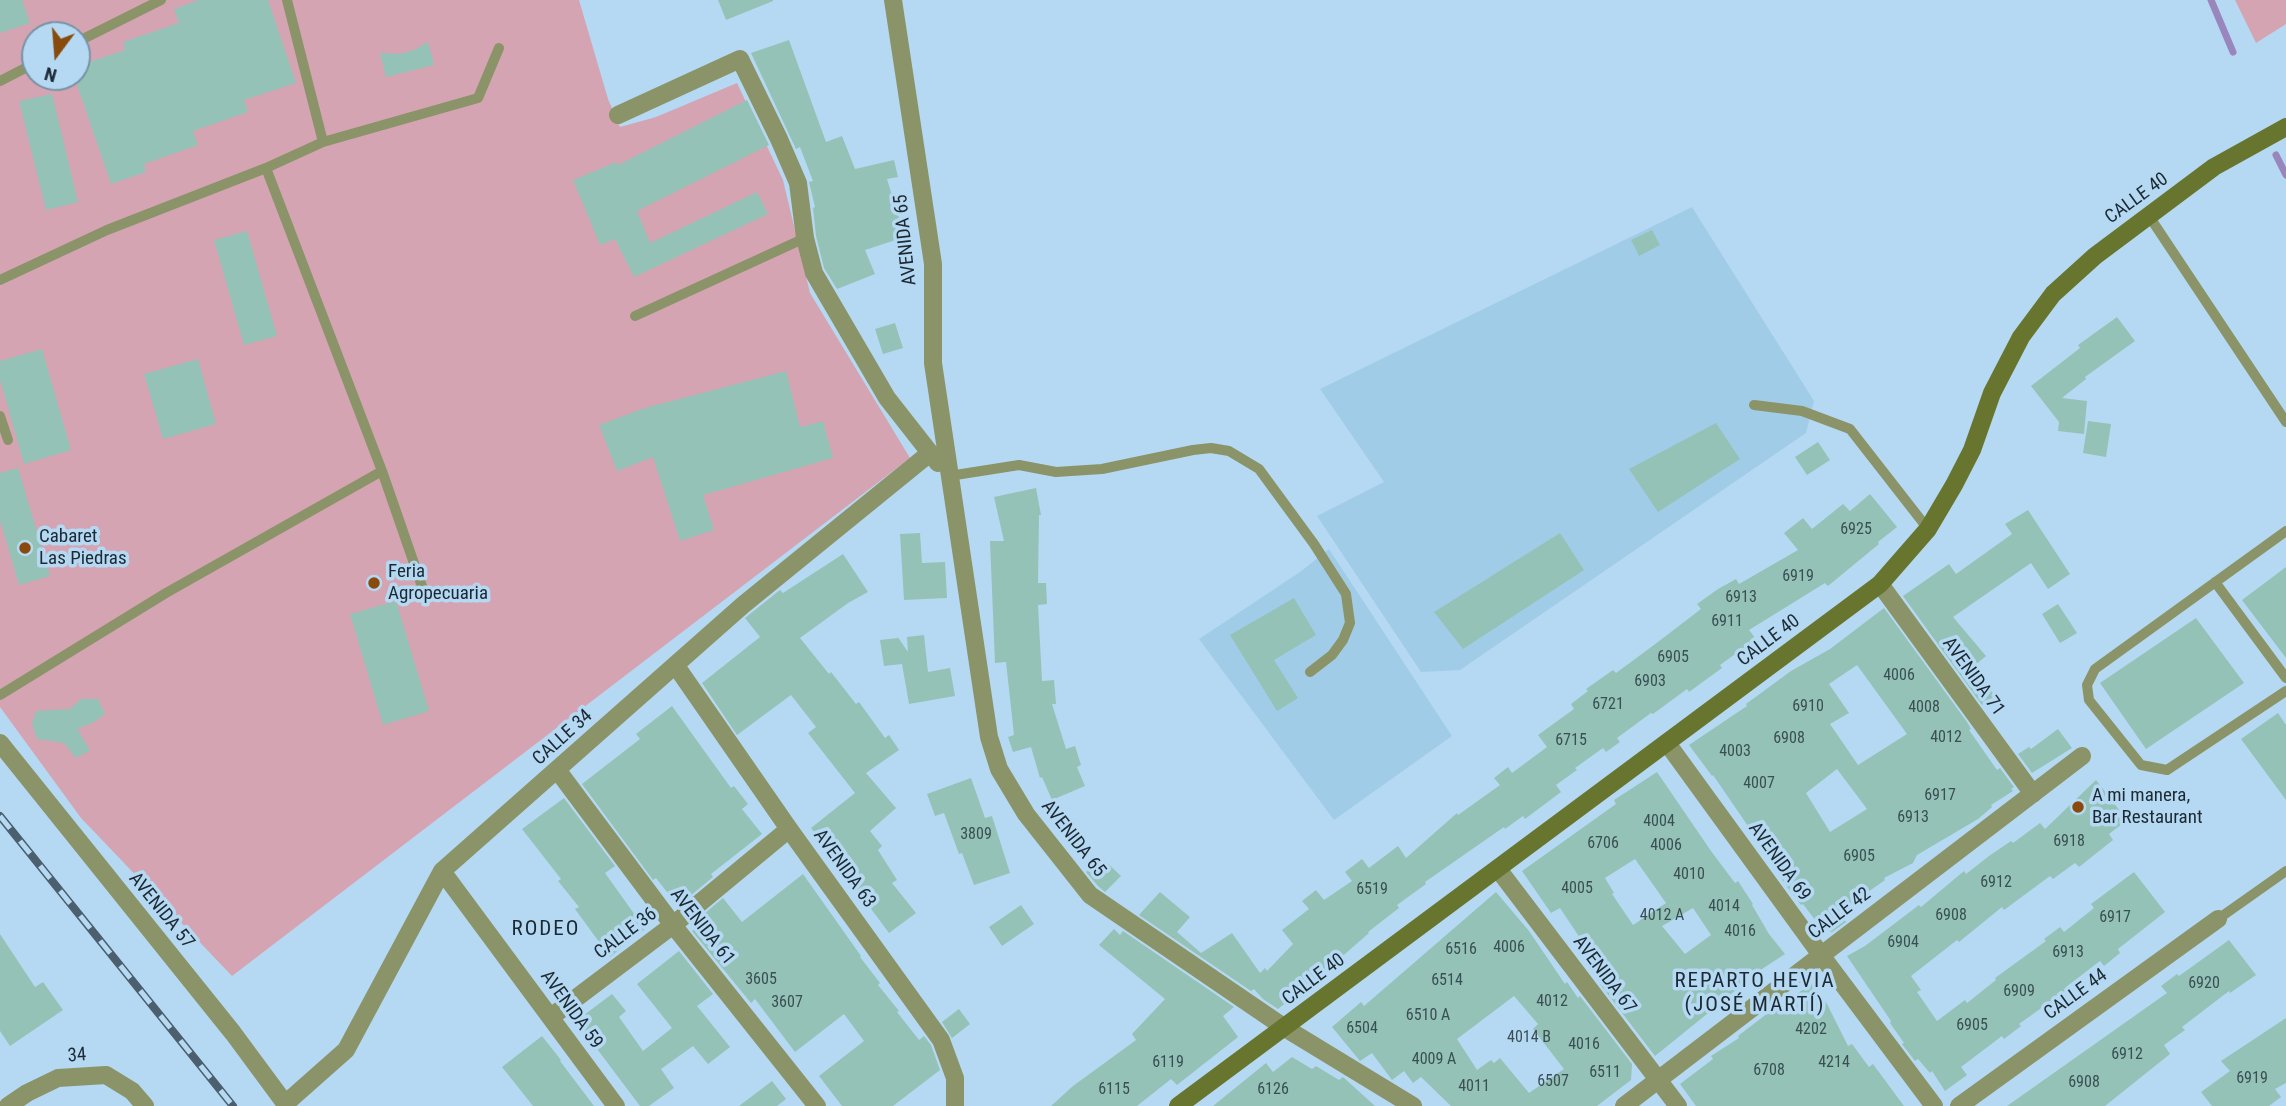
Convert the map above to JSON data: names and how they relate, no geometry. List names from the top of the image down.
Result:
{
  "streets": {
    "main road": ["CALLE 40"],
    "street": [
      "AVENIDA 65",
      "AVENIDA 71",
      "CALLE 34",
      "AVENIDA 69",
      "AVENIDA 63",
      "AVENIDA 57",
      "CALLE 42",
      "AVENIDA 61",
      "CALLE 36",
      "AVENIDA 67",
      "CALLE 44",
      "AVENIDA 59",
      "34"
    ]
  },
  "crossings": [
    ["CALLE 40", "AVENIDA 65"],
    ["CALLE 40", "AVENIDA 71"],
    ["CALLE 40", "AVENIDA 69"],
    ["CALLE 40", "AVENIDA 67"],
    ["AVENIDA 71", "CALLE 42"],
    ["CALLE 34", "AVENIDA 63"],
    ["CALLE 34", "AVENIDA 57"],
    ["CALLE 34", "AVENIDA 61"],
    ["CALLE 34", "AVENIDA 59"],
    ["AVENIDA 69", "CALLE 42"],
    ["AVENIDA 63", "CALLE 36"],
    ["CALLE 42", "AVENIDA 67"],
    ["AVENIDA 61", "CALLE 36"],
    ["CALLE 36", "AVENIDA 59"]
  ],
  "districts": ["RODEO", "REPARTO HEVIA (JOSÉ MARTÍ)"],
  "places": ["Cabaret Las Piedras", "Feria Agropecuaria", "A mi manera, Bar Restaurant"],
  "house_numbers": [
    "6925",
    "6919",
    "6913",
    "6911",
    "6905",
    "4006",
    "6903",
    "6721",
    "6910",
    "4008",
    "4012",
    "6908",
    "6715",
    "4003",
    "4007",
    "6917",
    "6913",
    "4004",
    "3809",
    "6918",
    "6706",
    "4006",
    "6905",
    "4010",
    "6912",
    "4005",
    "6519",
    "4014",
    "4012 A",
    "6908",
    "6917",
    "4016",
    "6904",
    "4006",
    "6516",
    "6913",
    "3605",
    "6514",
    "6920",
    "6909",
    "4012",
    "3607",
    "6510 A",
    "6905",
    "6504",
    "4202",
    "4014 B",
    "4016",
    "6912",
    "4009 A",
    "6119",
    "4214",
    "6708",
    "6511",
    "6919",
    "6507",
    "6908",
    "4011",
    "6115",
    "6126"
  ],
  "north": "bottom"
}
